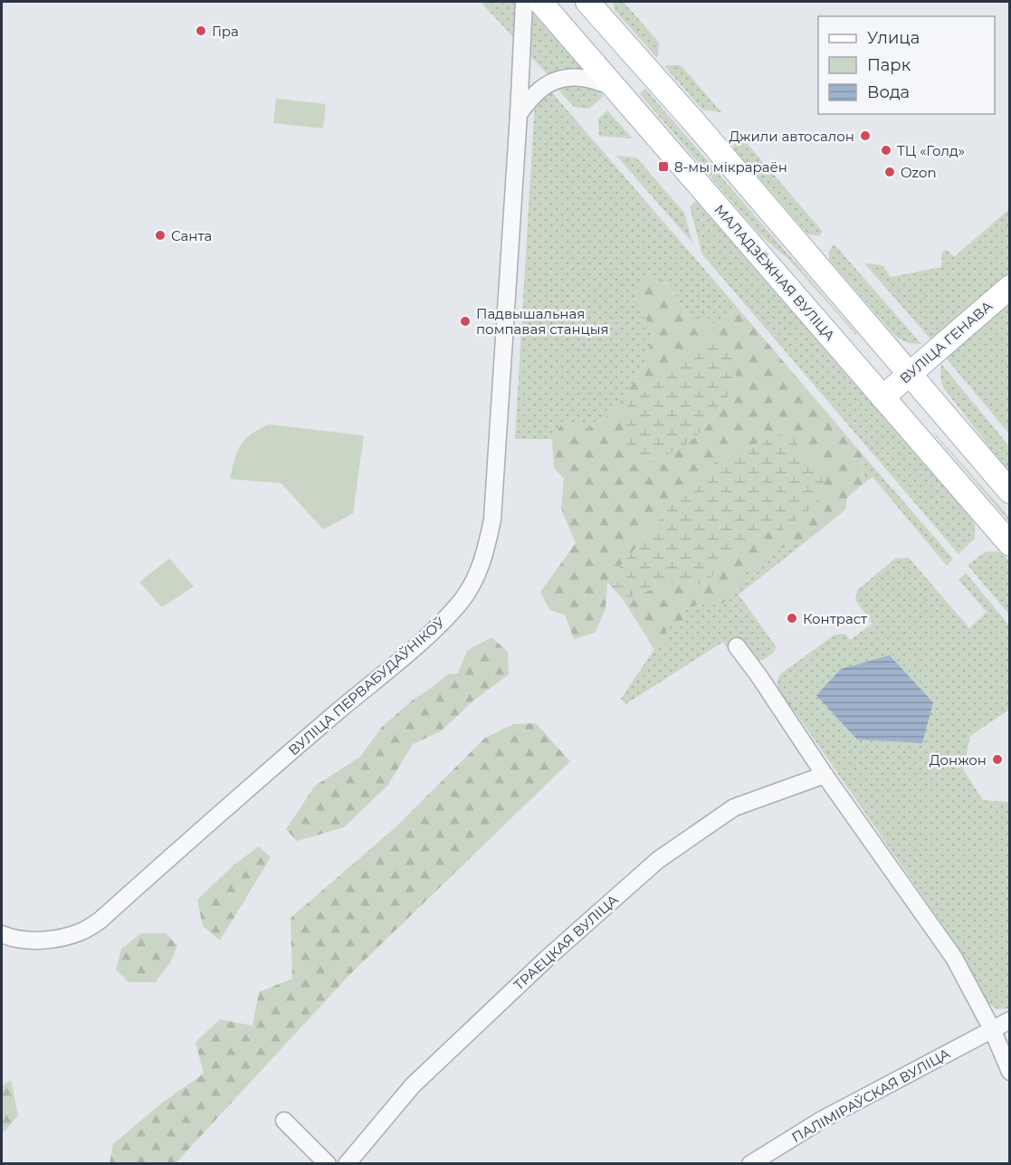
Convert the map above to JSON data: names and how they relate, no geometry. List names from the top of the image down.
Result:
{
  "streets": {
    "main road": ["МАЛАДЗЁЖНАЯ ВУЛІЦА", "ВУЛІЦА ГЕНАВА"],
    "street": ["ВУЛІЦА ПЕРВАБУДАЎНІКОЎ", "ТРАЕЦКАЯ ВУЛІЦА", "ПАЛІМІРАЎСКАЯ ВУЛІЦА"]
  },
  "crossings": [
    ["МАЛАДЗЁЖНАЯ ВУЛІЦА", "ВУЛІЦА ГЕНАВА"]
  ],
  "places": {
    "other": [
      "Гіра",
      "Джили автосалон",
      "ТЦ «Голд»",
      "Ozon",
      "Санта",
      "Падвышальная помпавая станцыя",
      "Контраст",
      "Донжон"
    ],
    "transit": ["8-мы мікрараён"]
  },
  "legend": ["Улица", "Парк", "Вода"]
}
